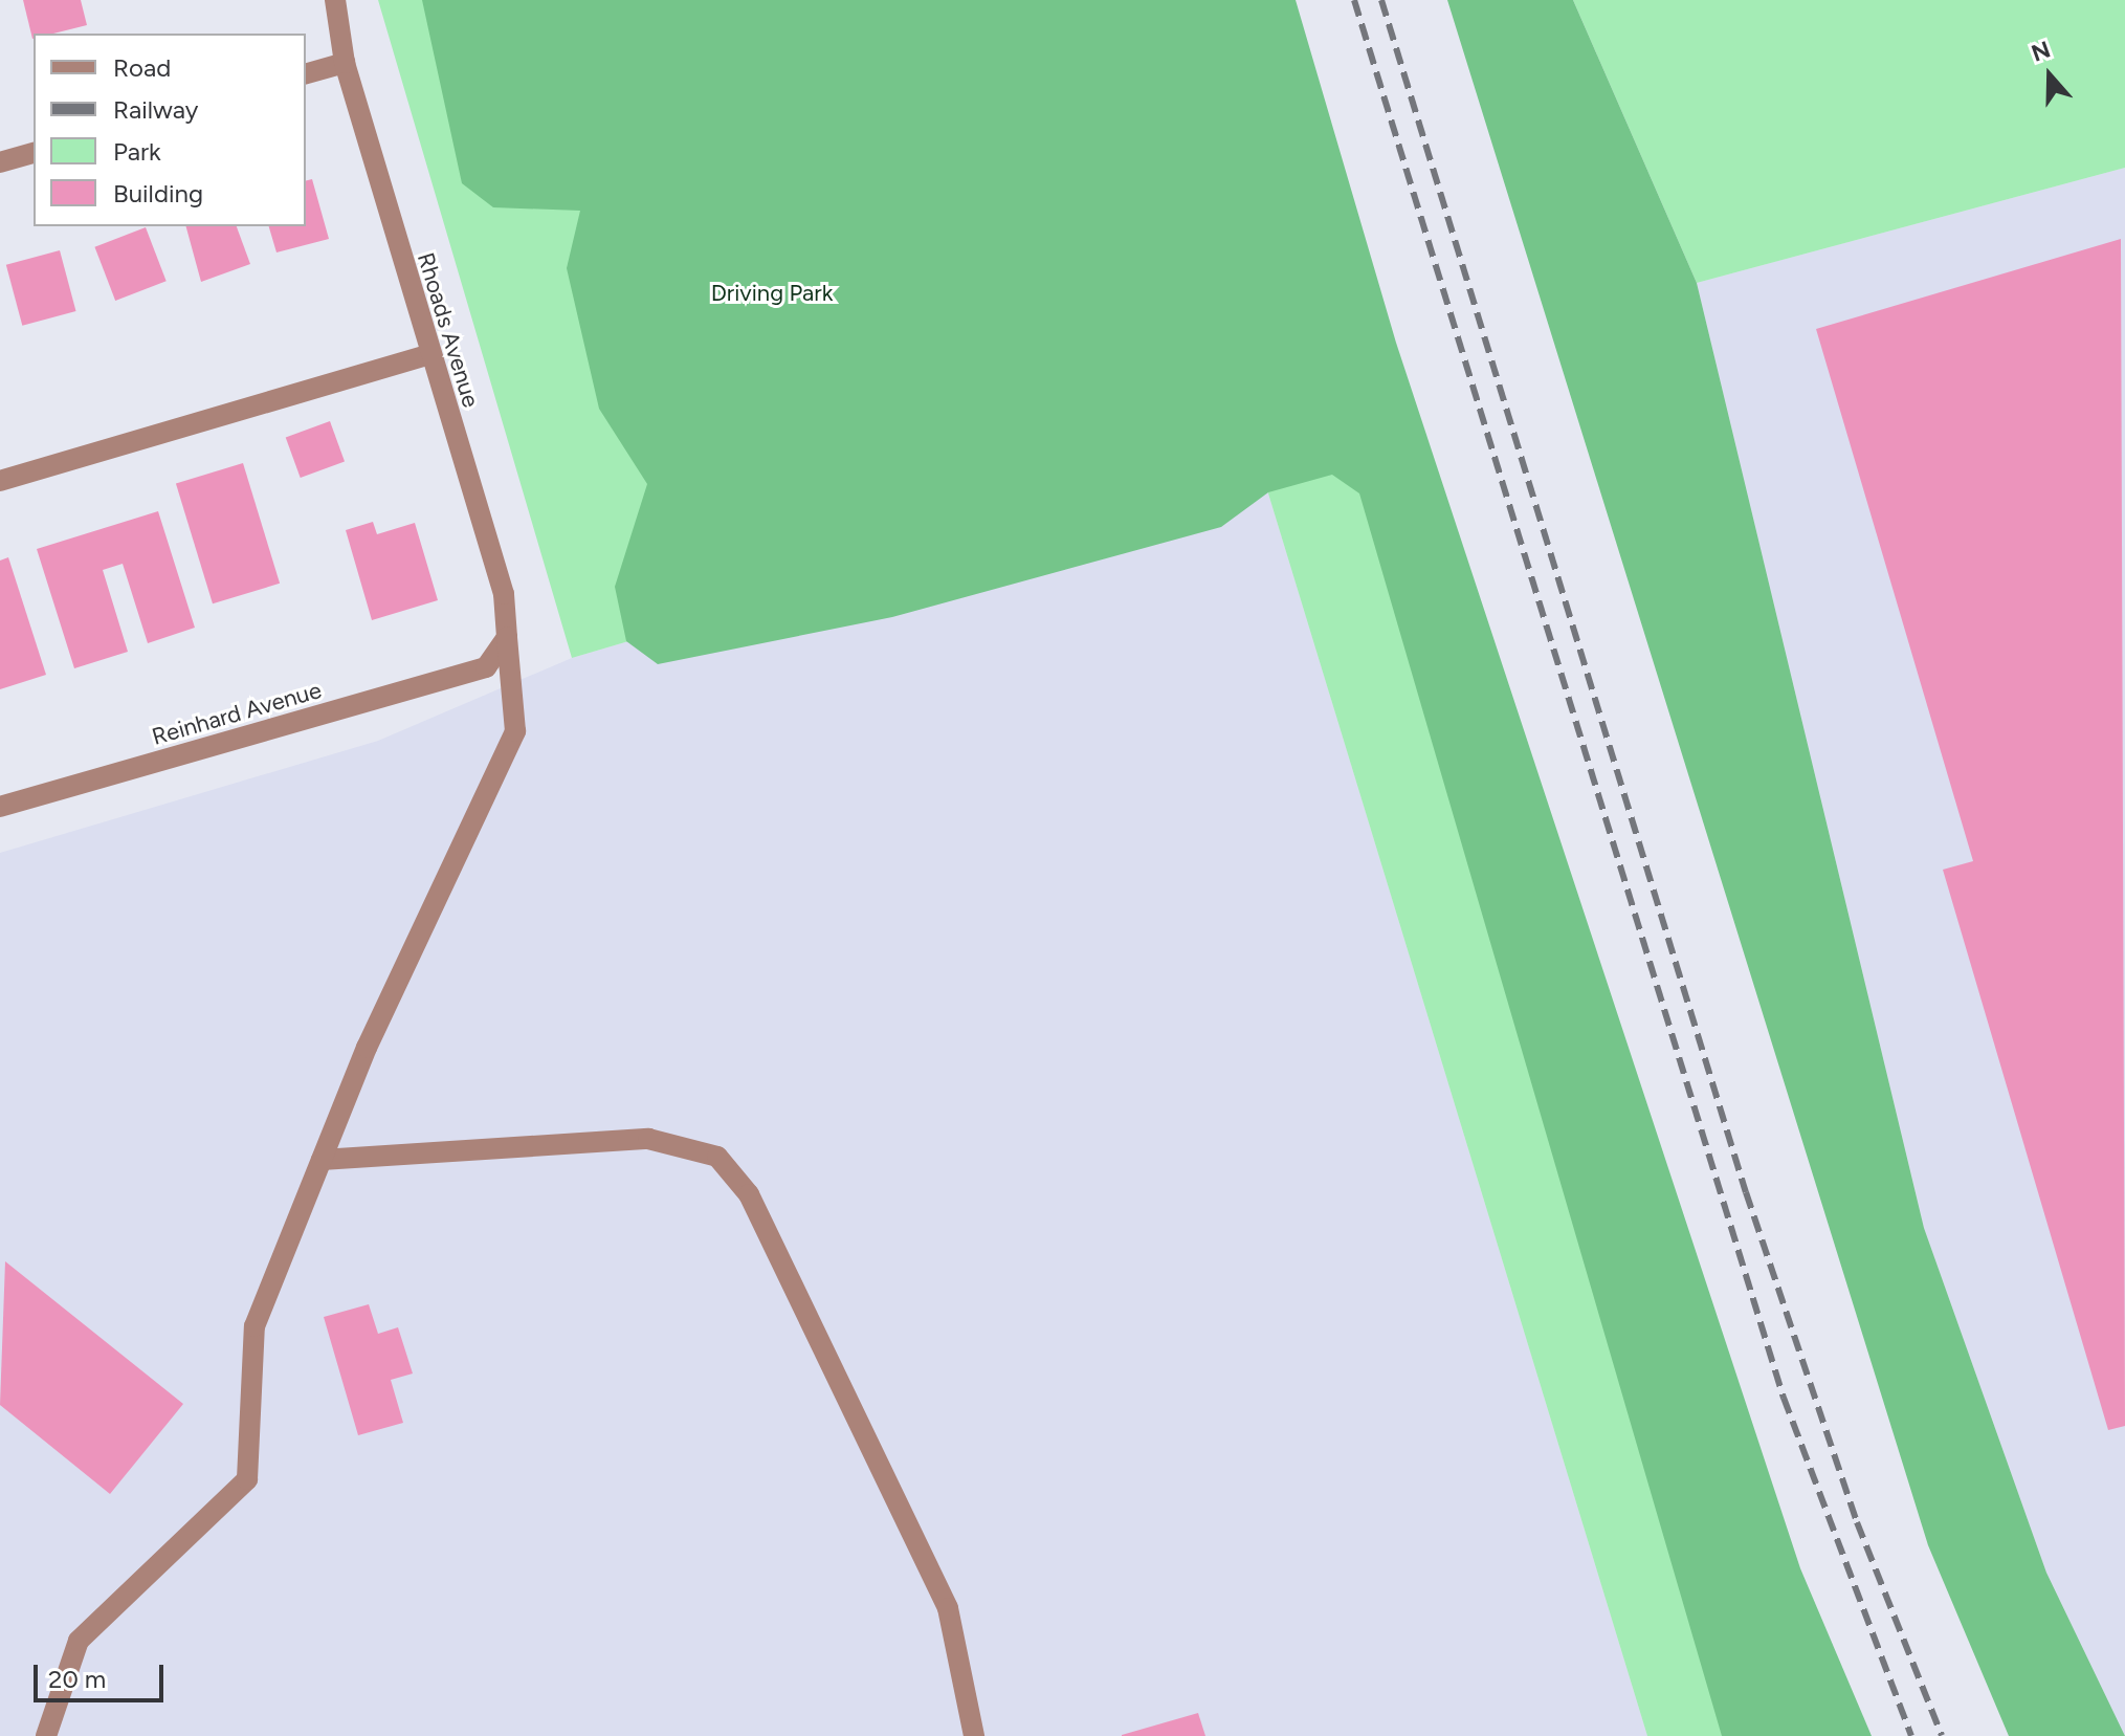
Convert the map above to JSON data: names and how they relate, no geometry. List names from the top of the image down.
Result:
{
  "streets": {
    "street": ["Rhoads Avenue", "Reinhard Avenue"]
  },
  "crossings": [
    ["Rhoads Avenue", "Reinhard Avenue"]
  ],
  "parks": ["Driving Park"],
  "legend": [
    "Road",
    "Railway",
    "Park",
    "Building"
  ],
  "scale_bar": "20 m",
  "north": "top"
}
